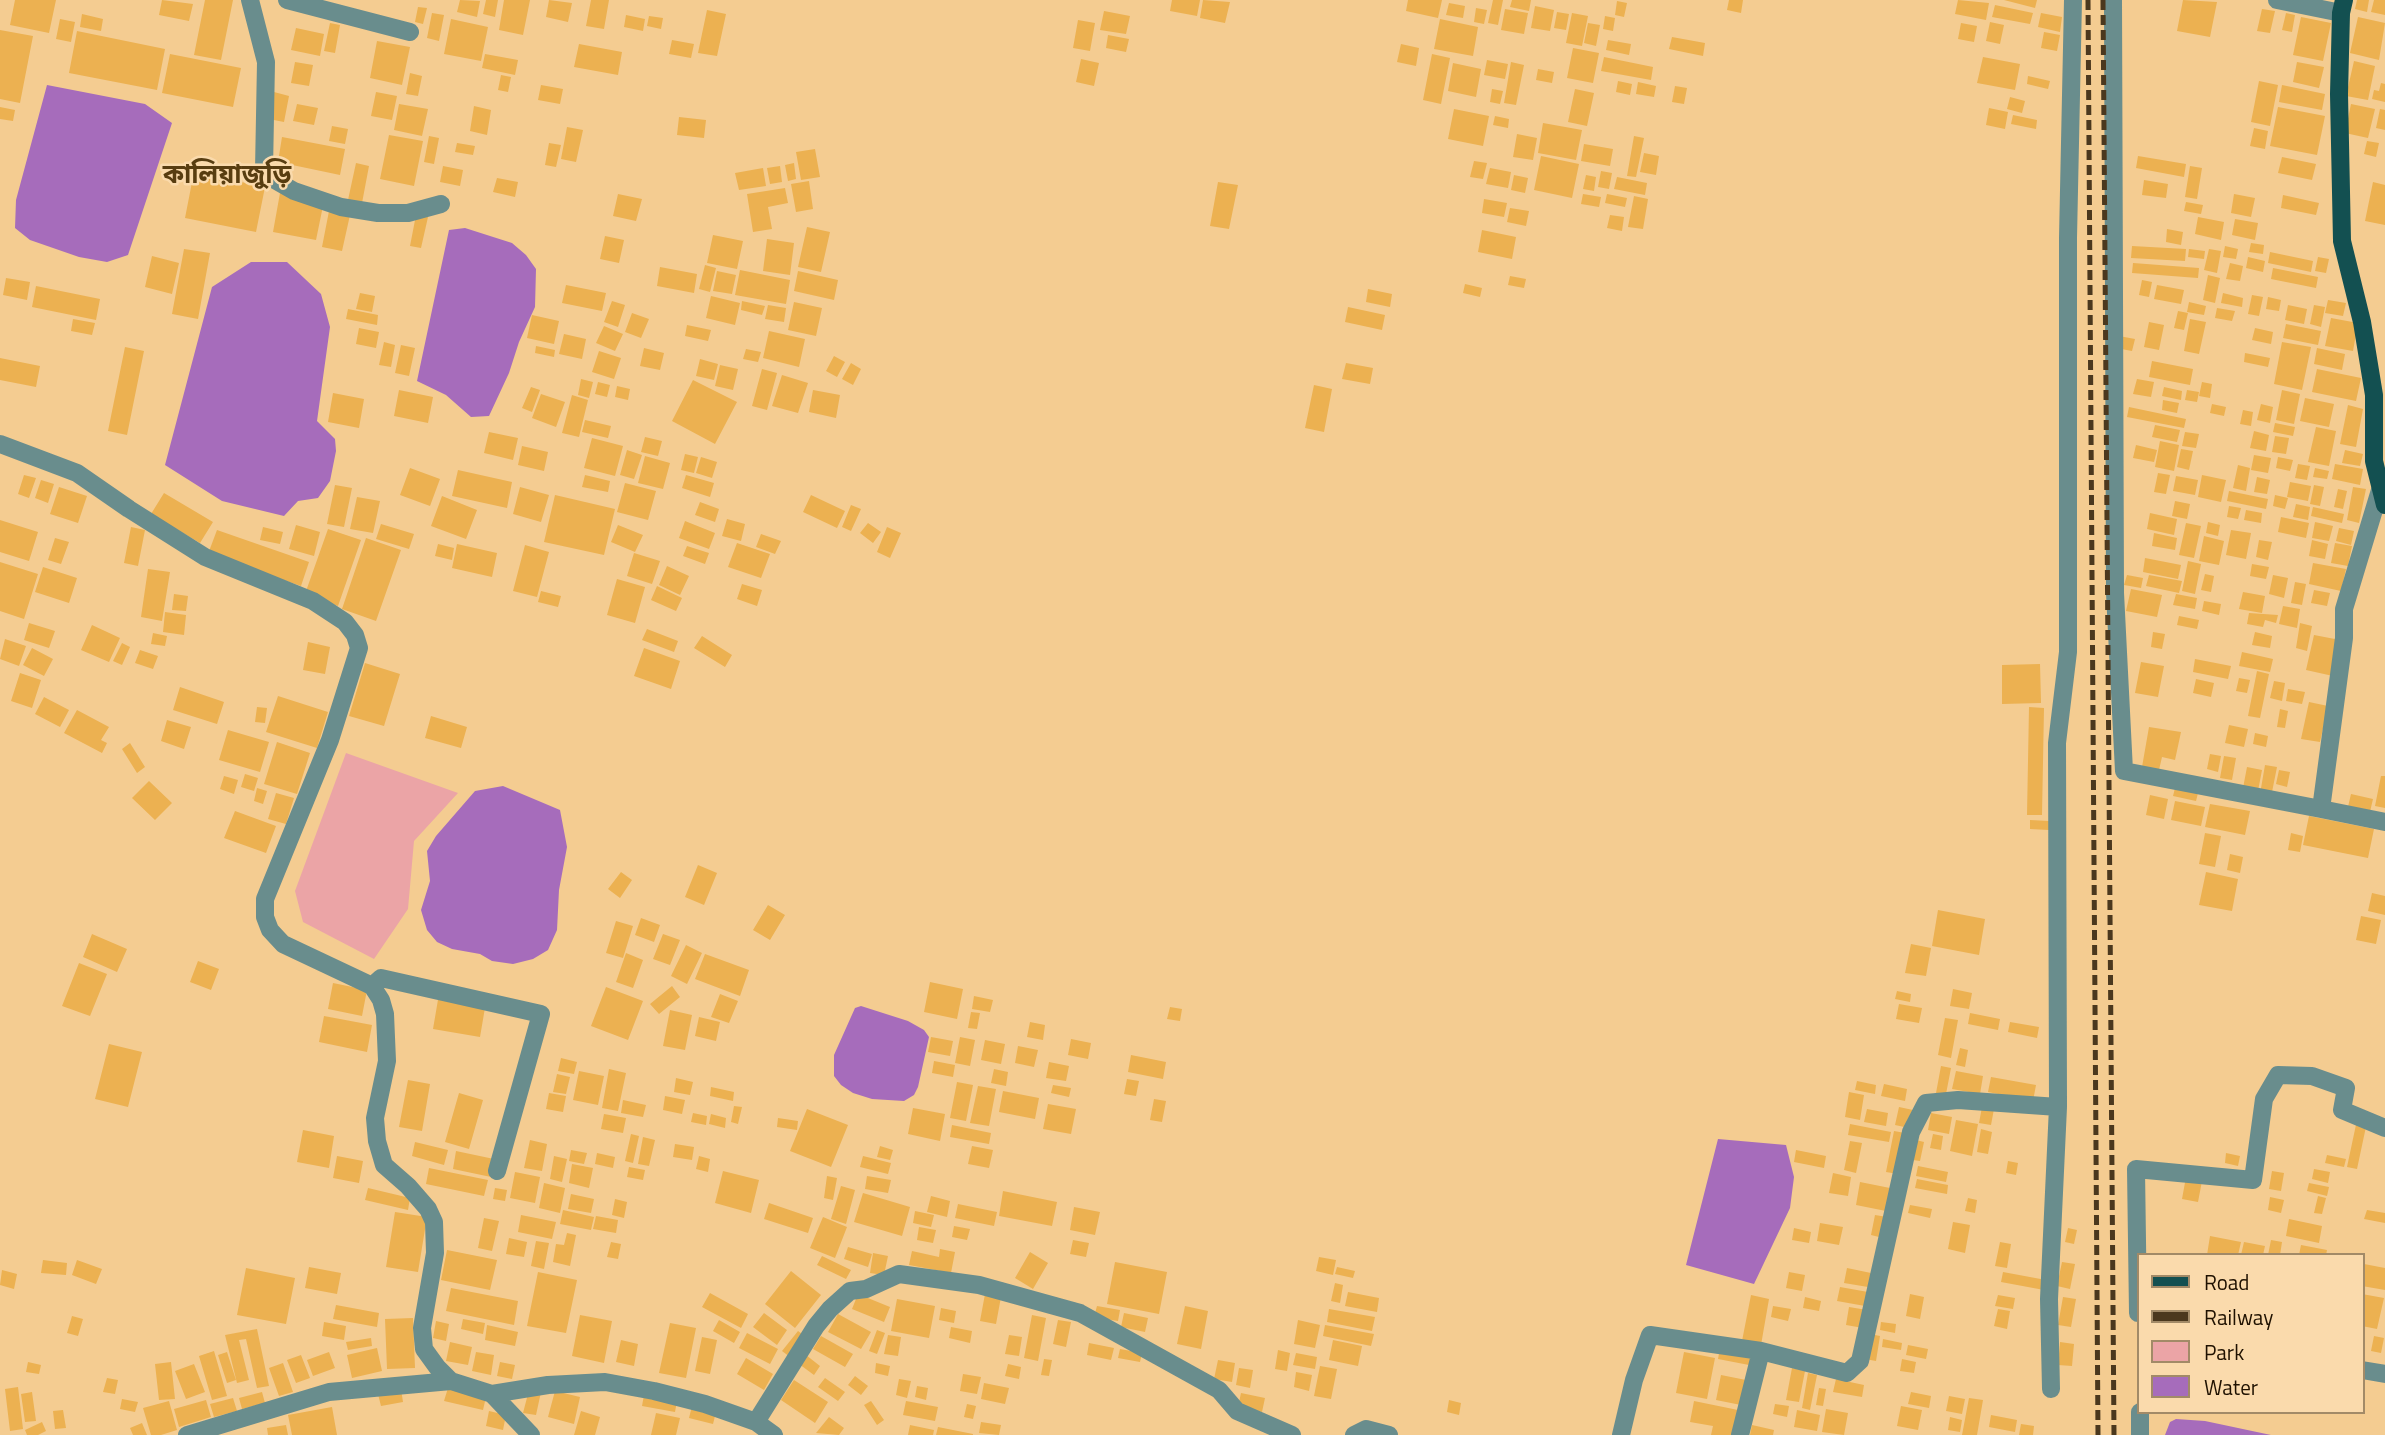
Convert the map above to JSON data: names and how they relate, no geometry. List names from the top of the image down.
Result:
{
  "districts": ["কালিয়াজুড়ি"],
  "legend": [
    "Road",
    "Railway",
    "Park",
    "Water"
  ]
}
